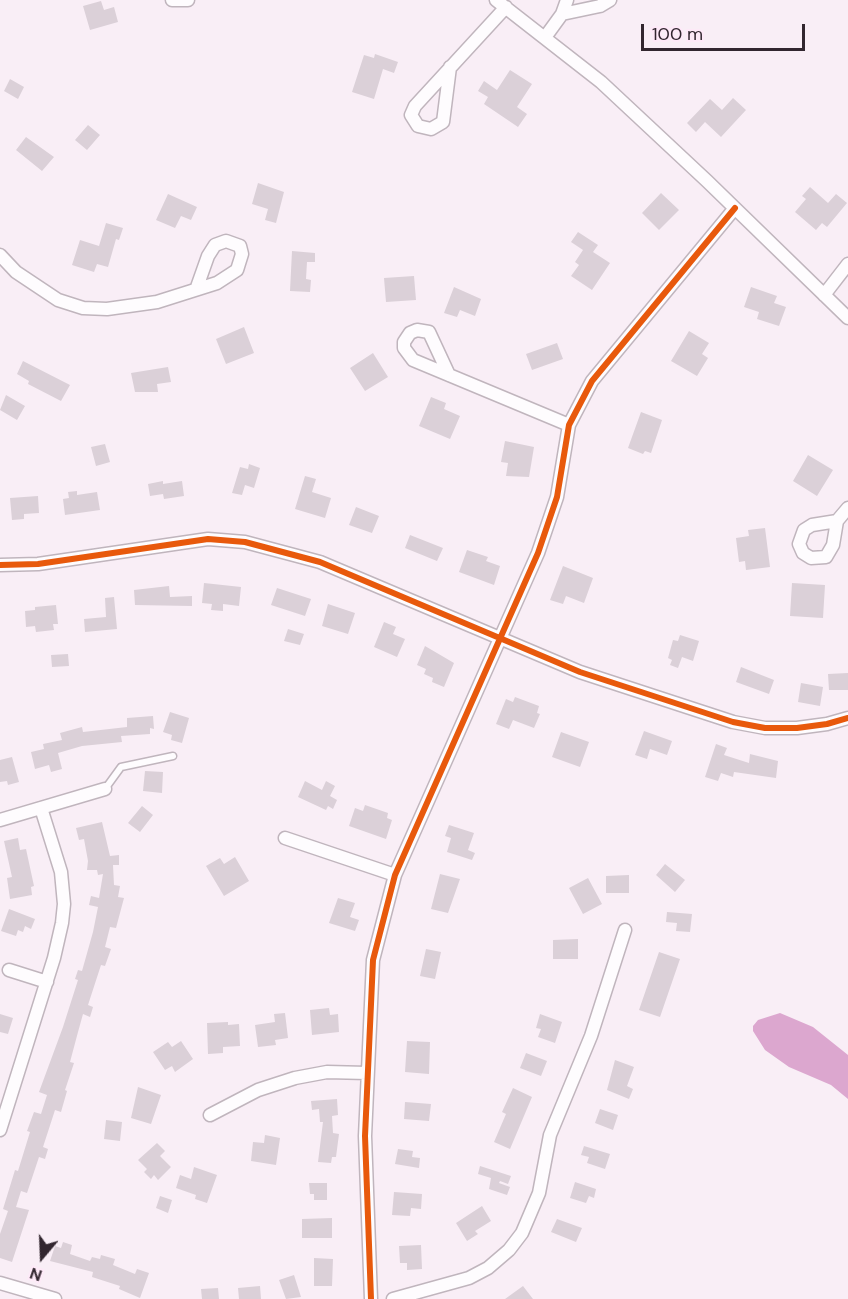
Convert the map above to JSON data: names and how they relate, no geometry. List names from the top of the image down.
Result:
{
  "scale_bar": "100 m",
  "north": "bottom"
}
